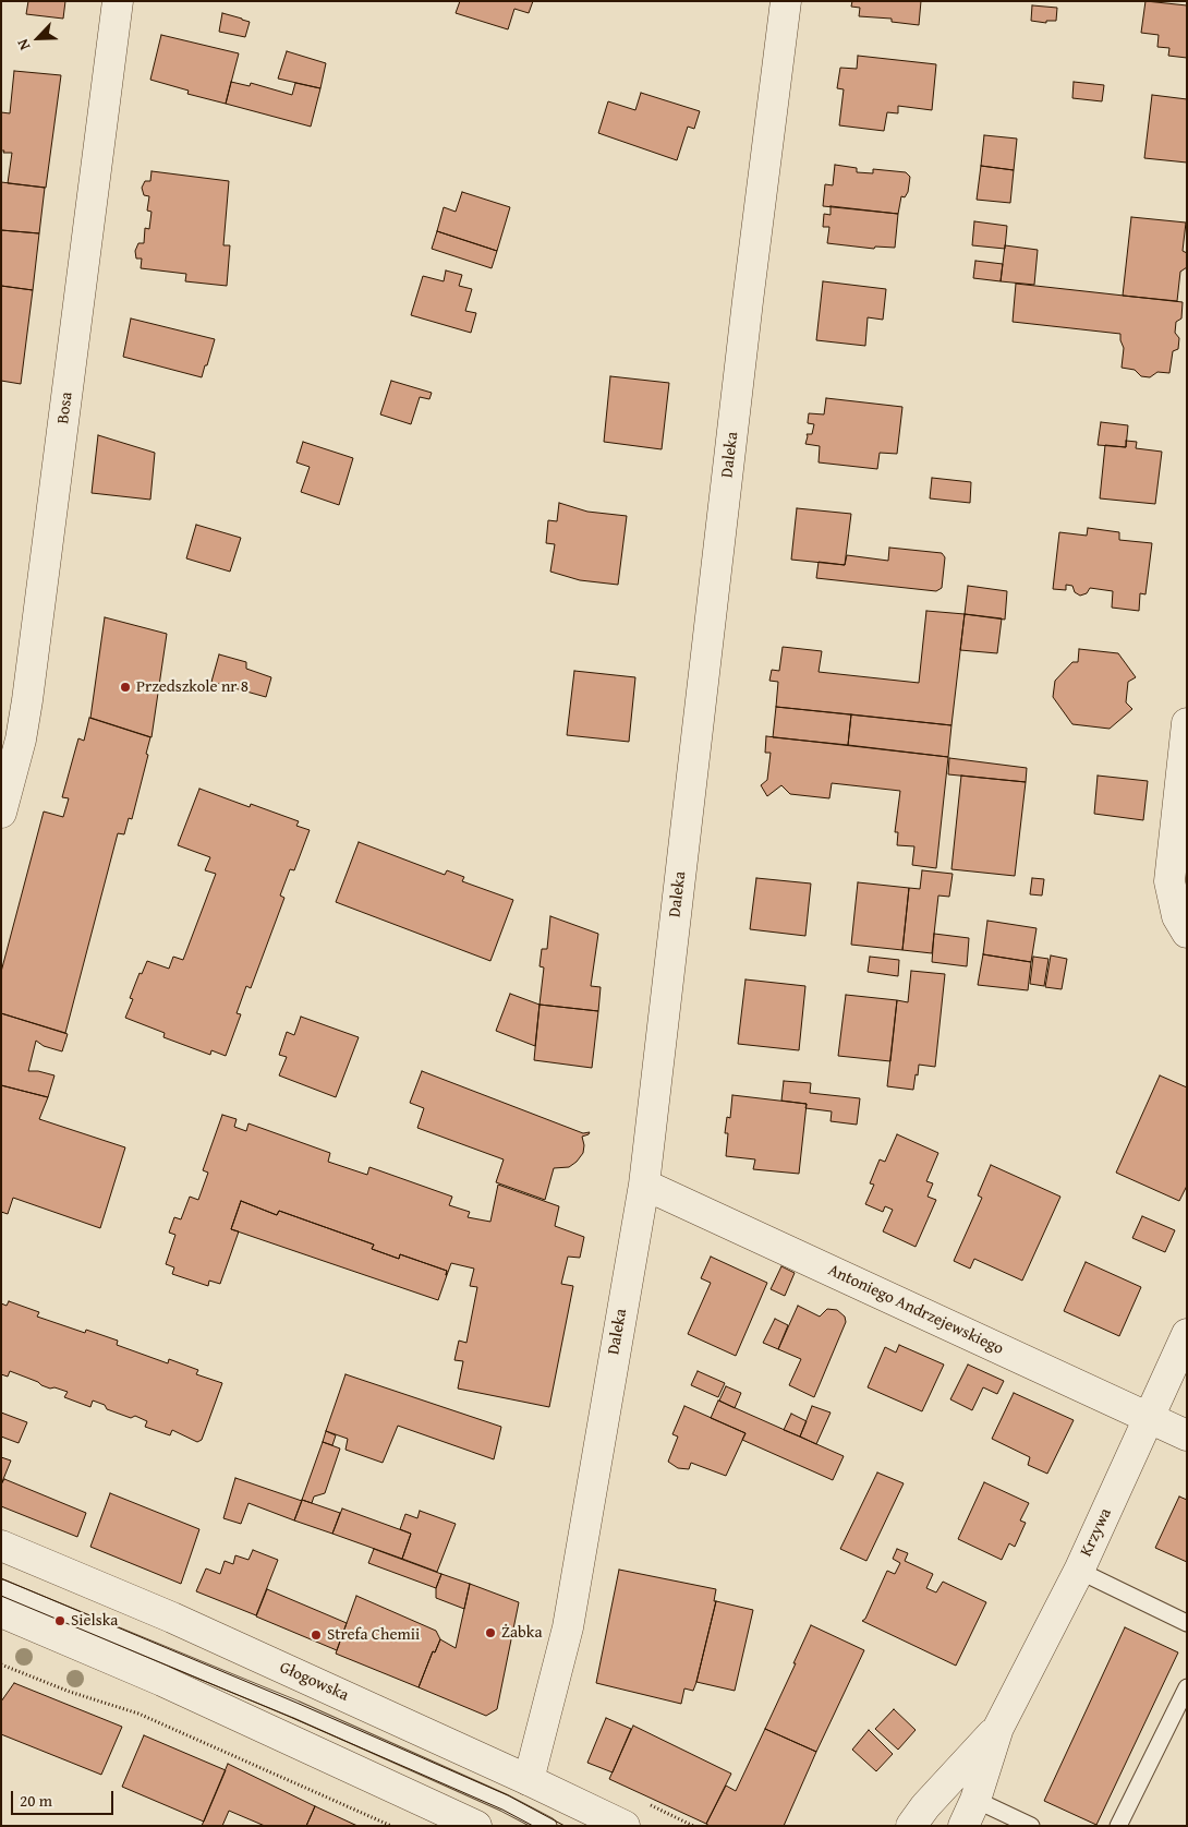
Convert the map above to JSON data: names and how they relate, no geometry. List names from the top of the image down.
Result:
{
  "streets": {
    "street": [
      "Bosa",
      "Daleka",
      "Antoniego Andrzejewskiego",
      "Krzywa",
      "Głogowska"
    ]
  },
  "crossings": [
    ["Daleka", "Antoniego Andrzejewskiego"],
    ["Daleka", "Głogowska"],
    ["Antoniego Andrzejewskiego", "Krzywa"]
  ],
  "places": [
    "Przedszkole nr 8",
    "Sielska",
    "Żabka",
    "Strefa Chemii"
  ],
  "scale_bar": "20 m",
  "north": "bottom left"
}
